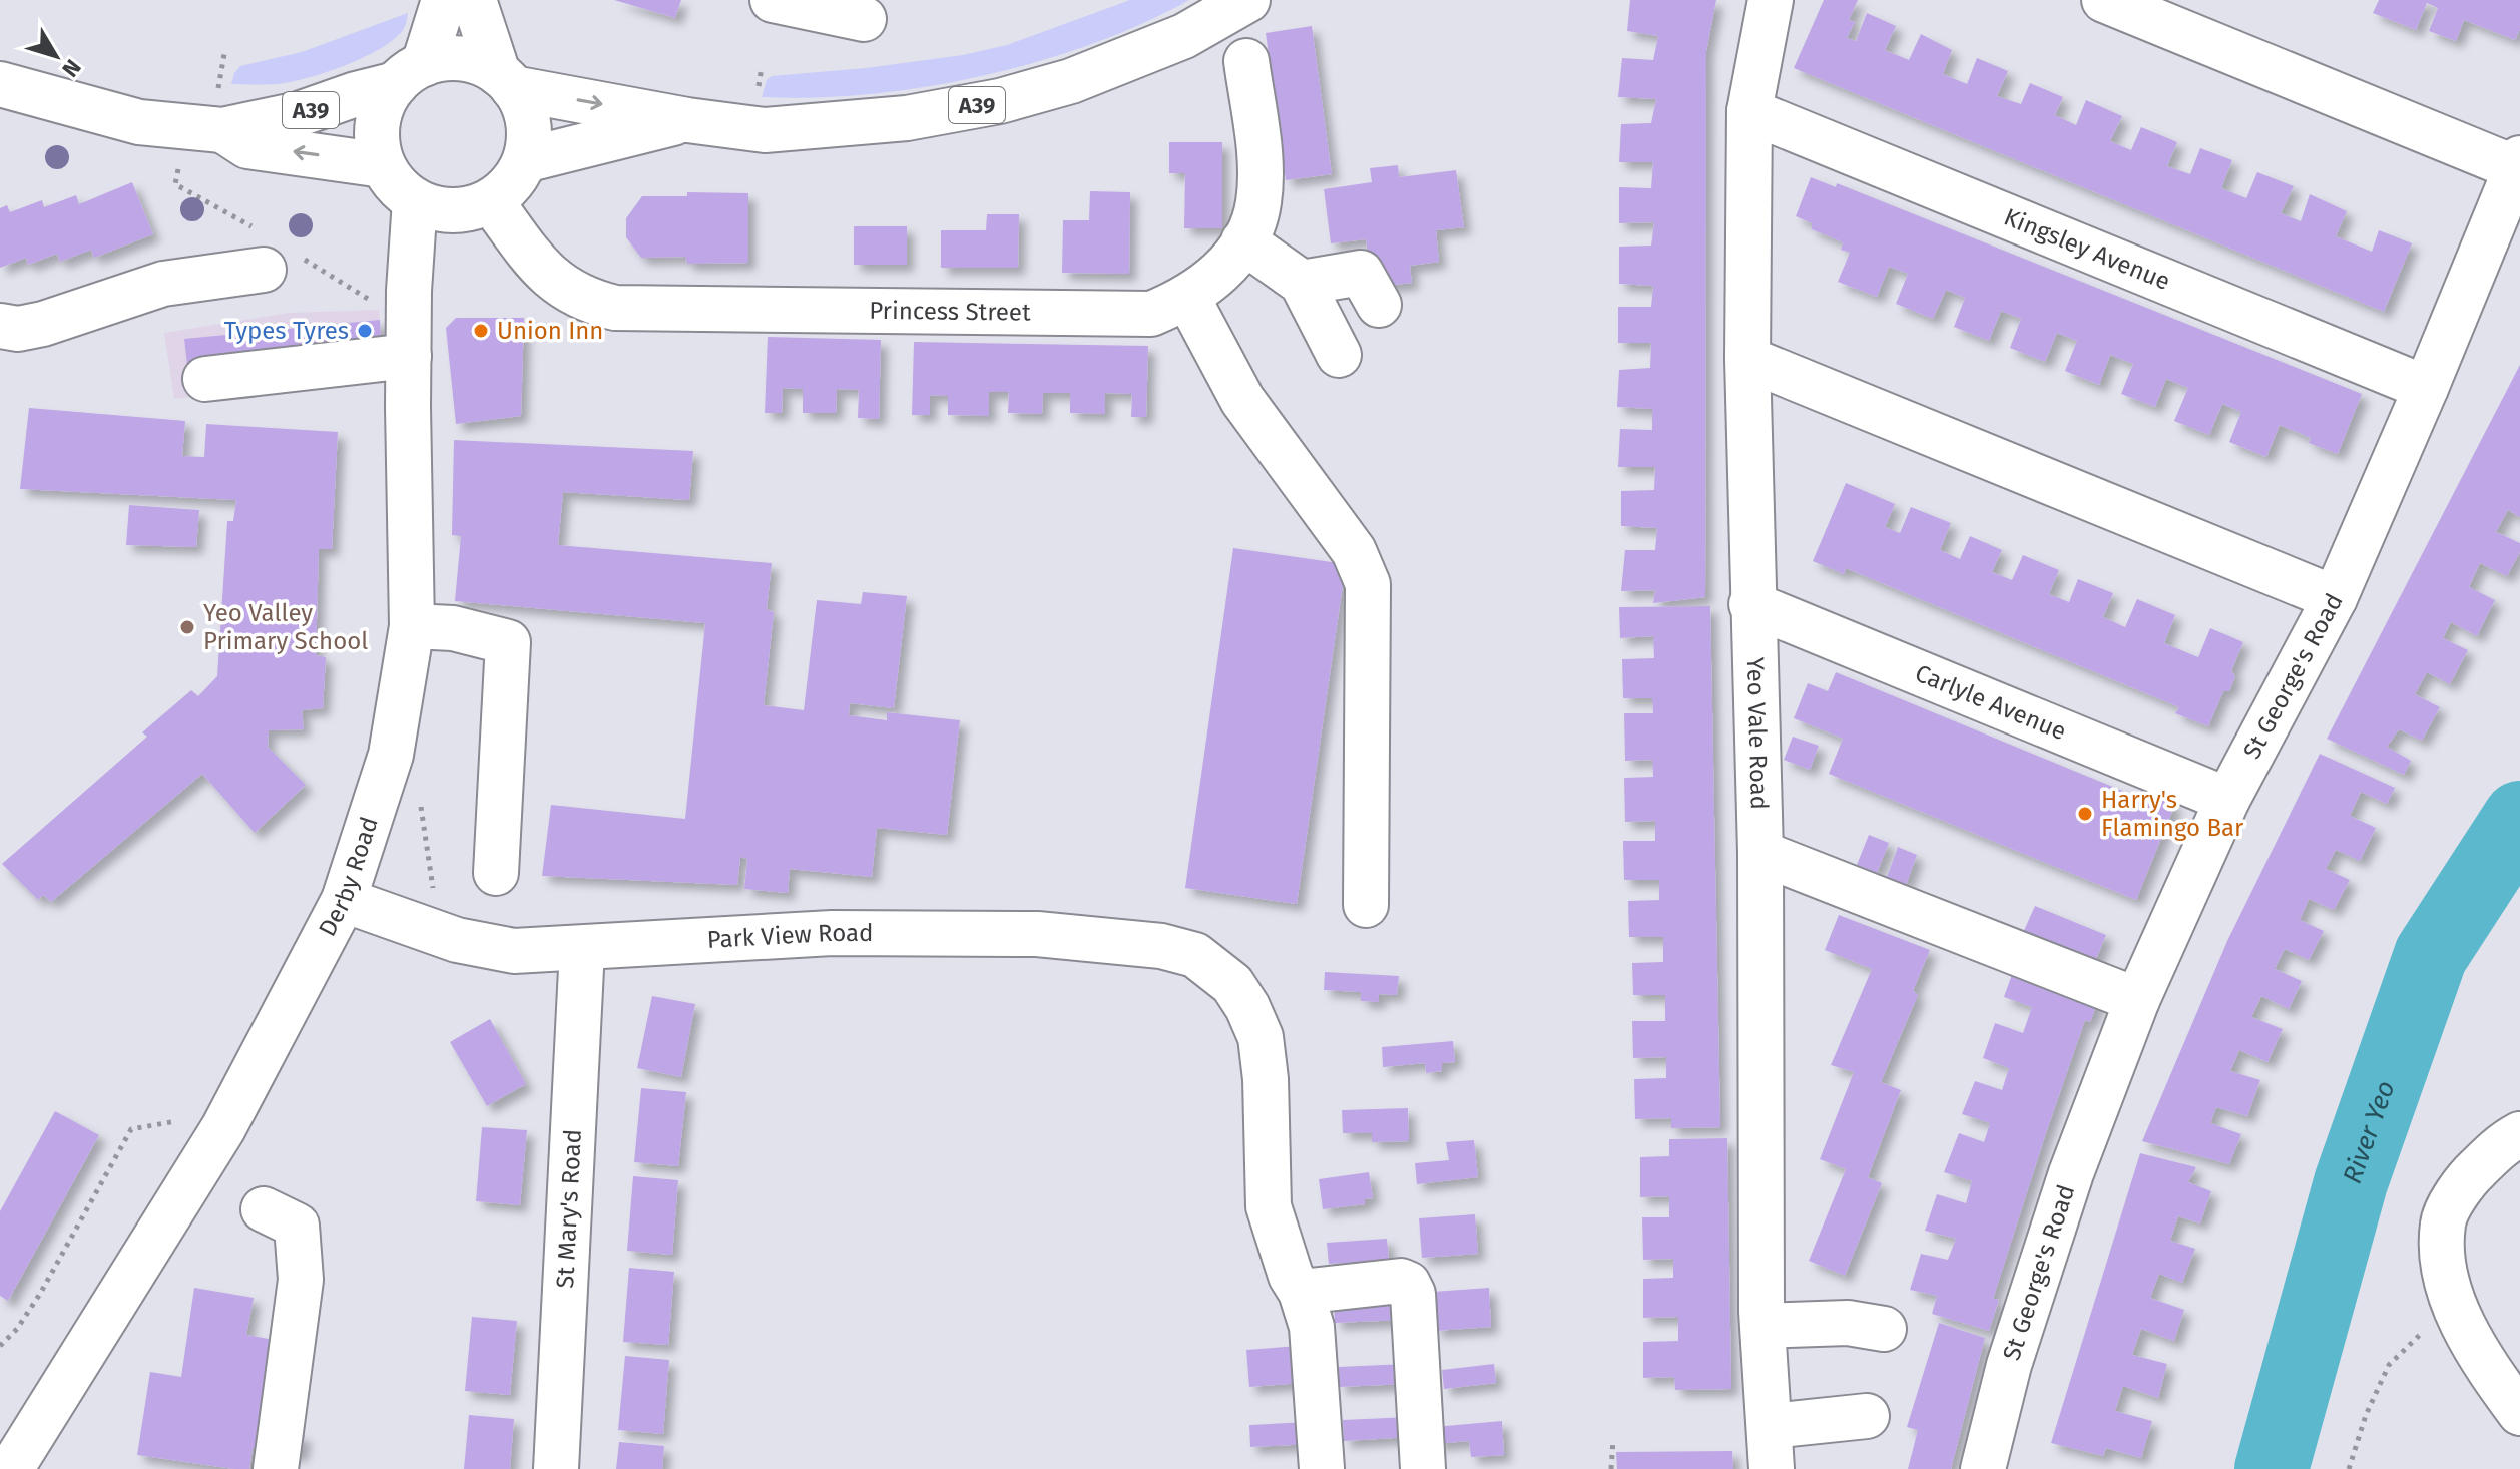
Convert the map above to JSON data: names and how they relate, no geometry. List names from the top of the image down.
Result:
{
  "streets": {
    "street": [
      "A39",
      "Kingsley Avenue",
      "Princess Street",
      "St George's Road",
      "Carlyle Avenue",
      "Yeo Vale Road",
      "Derby Road",
      "Park View Road",
      "St Mary's Road"
    ]
  },
  "crossings": [
    ["A39", "Princess Street"],
    ["A39", "Derby Road"],
    ["Kingsley Avenue", "St George's Road"],
    ["Kingsley Avenue", "Yeo Vale Road"],
    ["Princess Street", "Derby Road"],
    ["St George's Road", "Carlyle Avenue"],
    ["Carlyle Avenue", "Yeo Vale Road"],
    ["Derby Road", "Park View Road"],
    ["Park View Road", "St Mary's Road"]
  ],
  "water": ["River Yeo"],
  "places": [
    "Types Tyres",
    "Union Inn",
    "Yeo Valley Primary School",
    "Harry's Flamingo Bar"
  ],
  "north": "bottom right"
}
